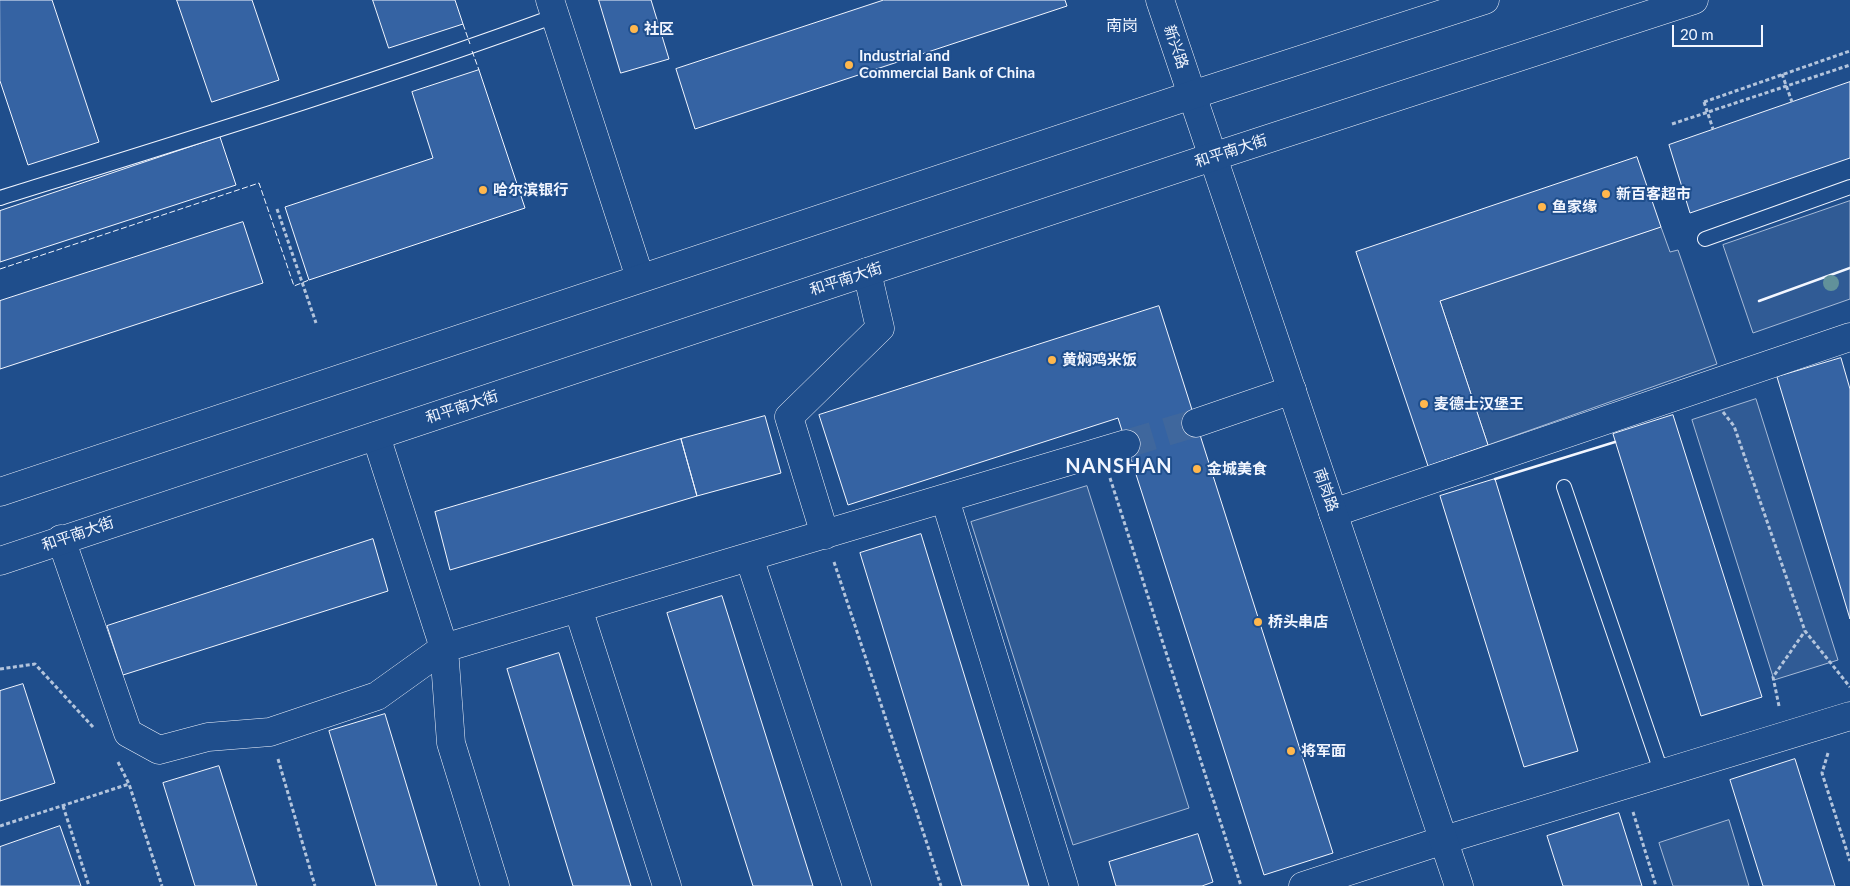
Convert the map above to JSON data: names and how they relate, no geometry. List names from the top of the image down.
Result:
{
  "streets": {
    "street": ["新兴路", "和平南大街", "南岗路"]
  },
  "crossings": [
    ["新兴路", "南岗路"],
    ["和平南大街", "南岗路"]
  ],
  "districts": ["南岗", "NANSHAN"],
  "places": [
    "社区",
    "Industrial and Commercial Bank of China",
    "哈尔滨银行",
    "新百客超市",
    "鱼家缘",
    "黄焖鸡米饭",
    "麦德士汉堡王",
    "金城美食",
    "桥头串店",
    "将军面"
  ],
  "scale_bar": "20 m"
}
